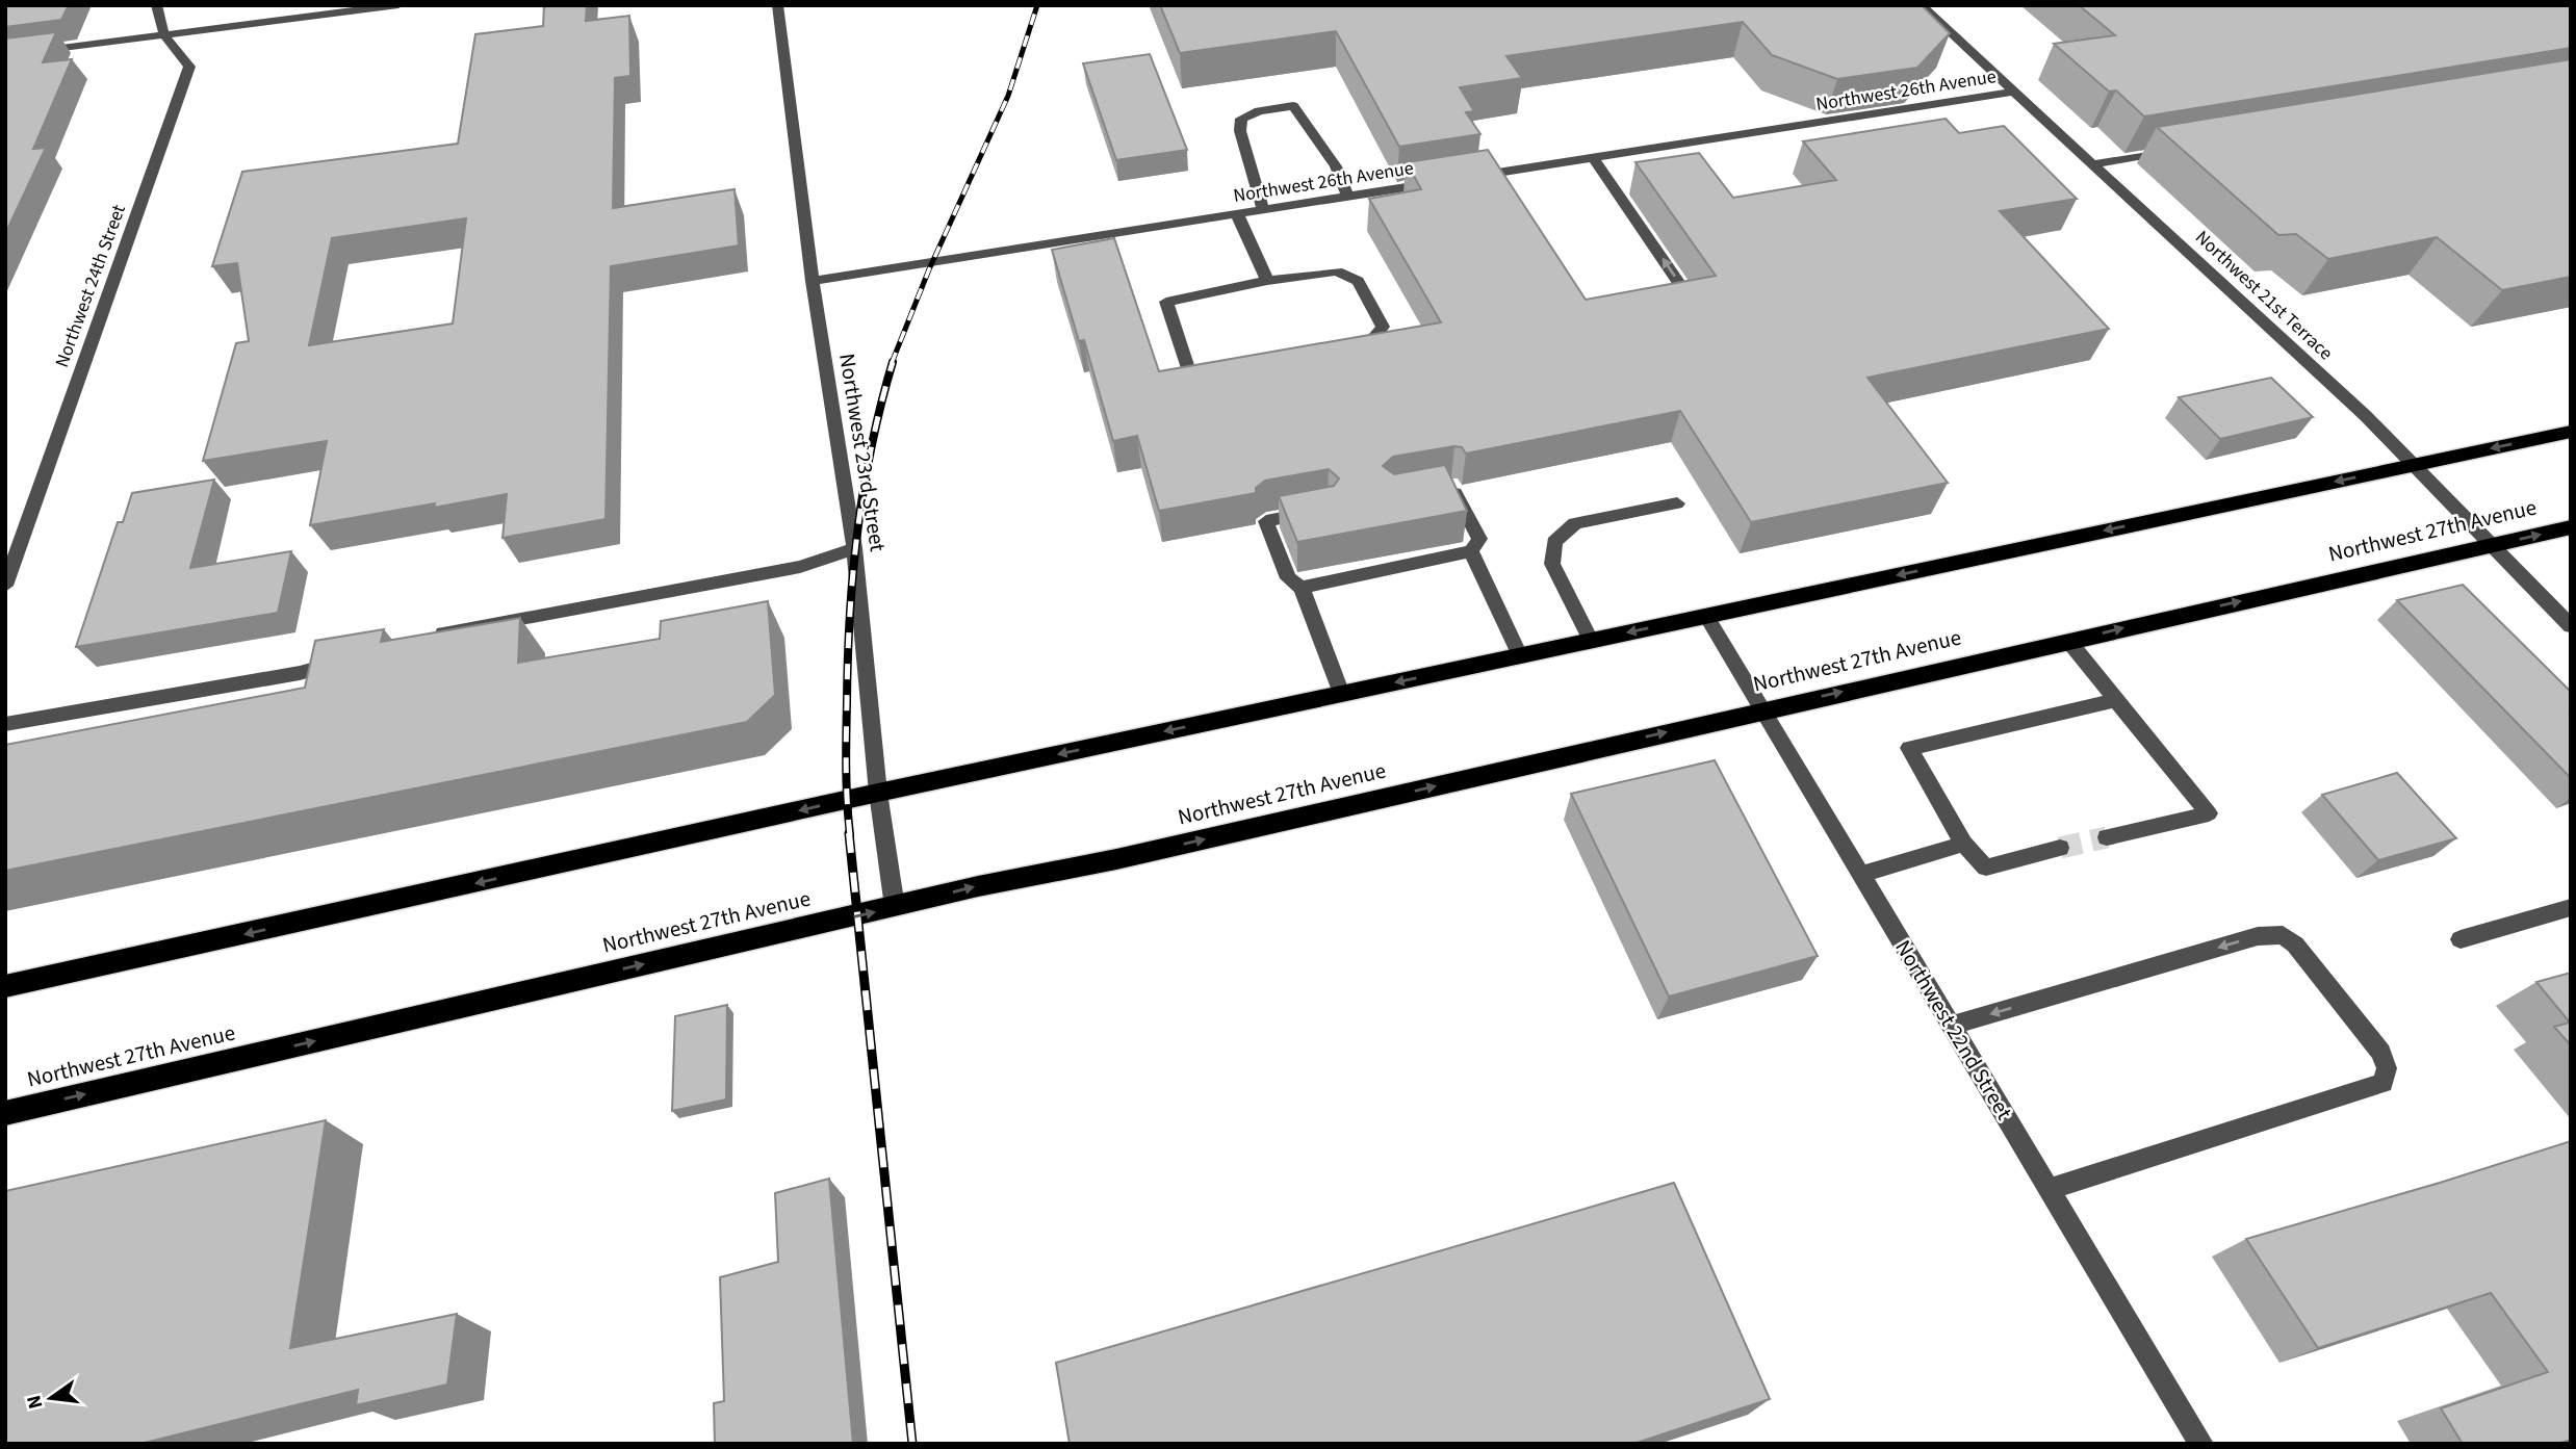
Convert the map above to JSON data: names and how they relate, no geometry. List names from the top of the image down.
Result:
{
  "streets": {
    "highway": ["Northwest 27th Avenue"],
    "street": [
      "Northwest 26th Avenue",
      "Northwest 24th Street",
      "Northwest 21st Terrace",
      "Northwest 23rd Street",
      "Northwest 22nd Street"
    ]
  },
  "crossings": [
    ["Northwest 26th Avenue", "Northwest 21st Terrace"],
    ["Northwest 26th Avenue", "Northwest 23rd Street"],
    ["Northwest 21st Terrace", "Northwest 27th Avenue"],
    ["Northwest 23rd Street", "Northwest 27th Avenue"],
    ["Northwest 27th Avenue", "Northwest 22nd Street"]
  ],
  "north": "left"
}
